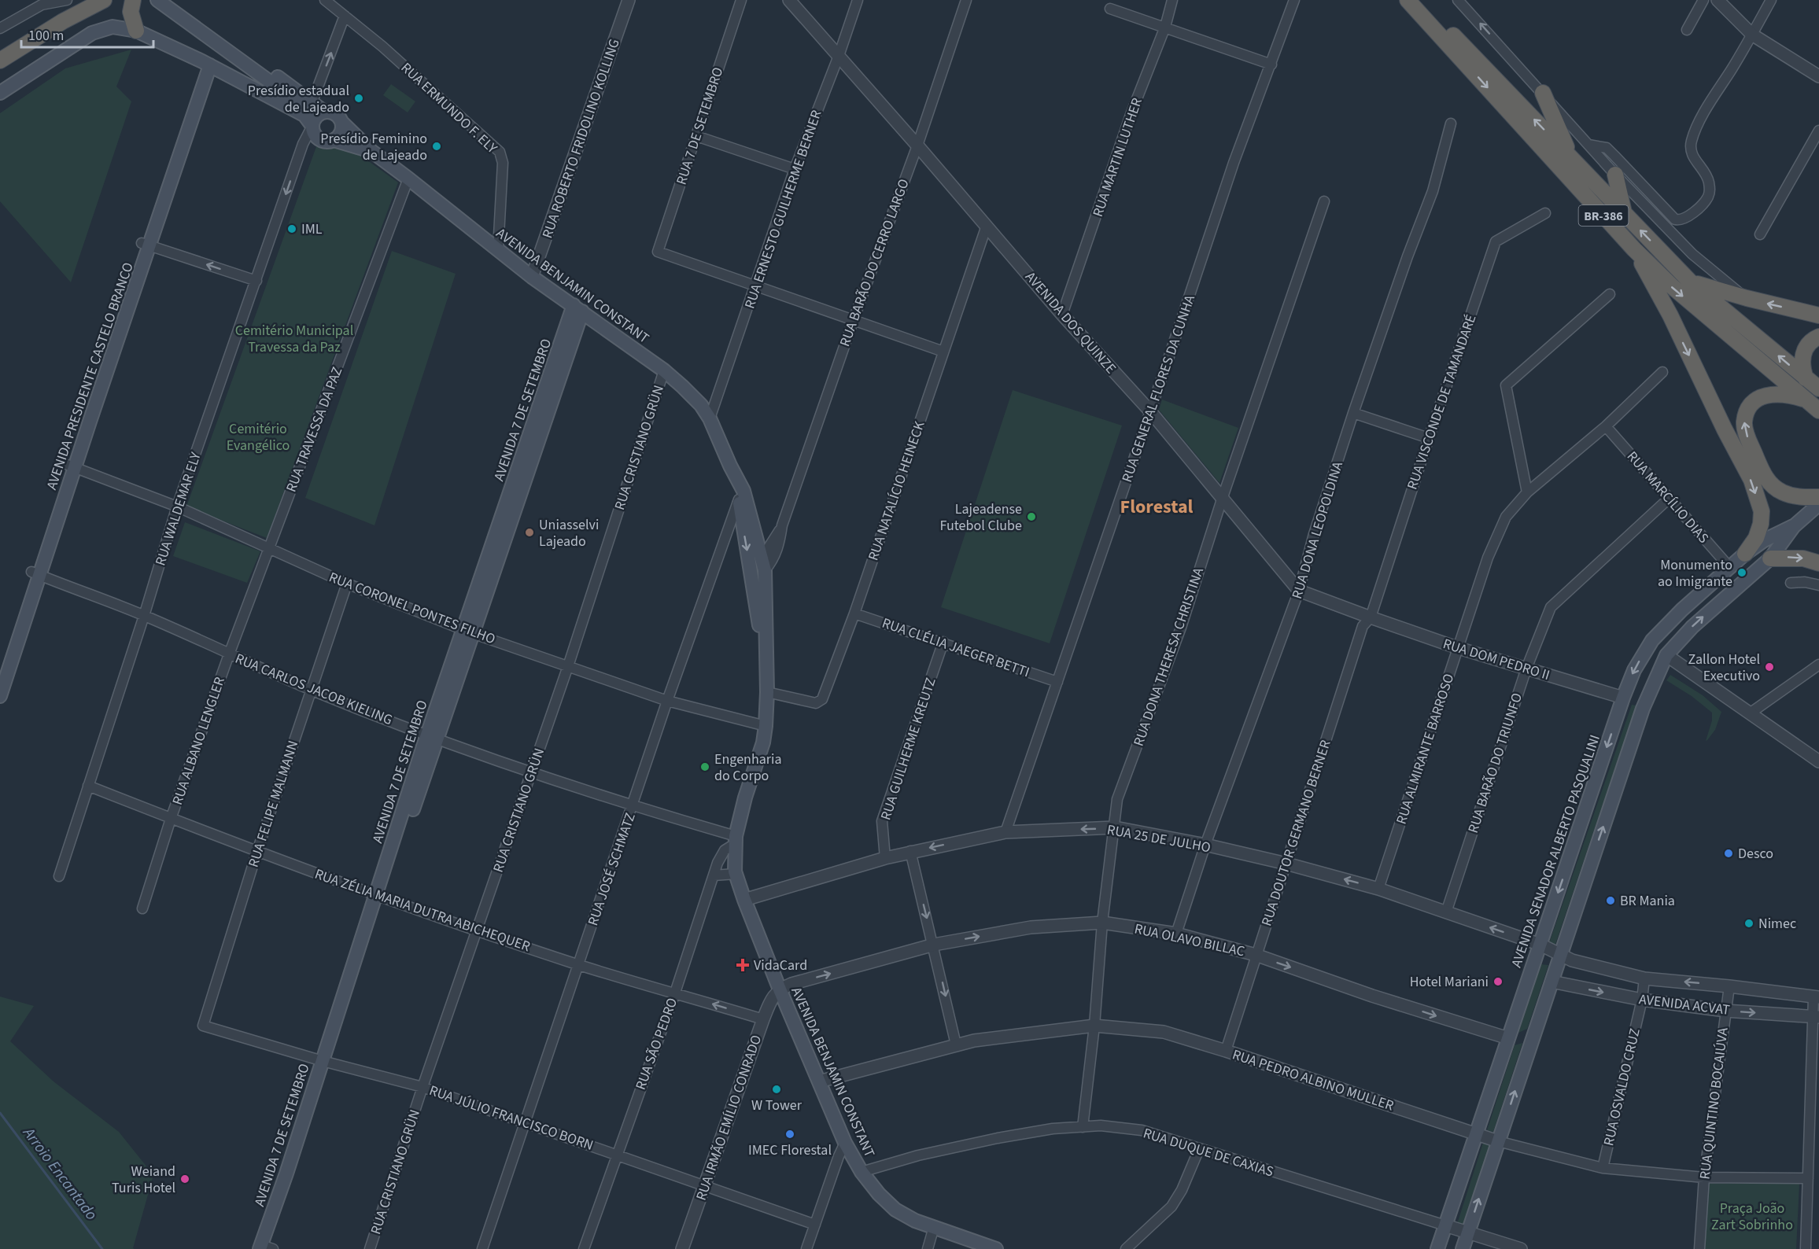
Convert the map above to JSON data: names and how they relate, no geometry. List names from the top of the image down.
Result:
{
  "streets": {
    "highway": ["BR-386"],
    "main road": [
      "AVENIDA BENJAMIN CONSTANT",
      "AVENIDA PRESIDENTE CASTELO BRANCO",
      "AVENIDA 7 DE SETEMBRO",
      "AVENIDA SENADOR ALBERTO PASQUALINI"
    ],
    "street": [
      "RUA ERMUNDO F. ELY",
      "RUA 7 DE SETEMBRO",
      "RUA ROBERTO FRIDOLINO KOLLING",
      "RUA MARTIN LUTHER",
      "RUA ERNESTO GUILHERME BERNER",
      "RUA BARÃO DO CERRO LARGO",
      "AVENIDA DOS QUINZE",
      "RUA GENERAL FLORES DA CUNHA",
      "RUA VISCONDE DE TAMANDARÉ",
      "RUA TRAVESSA DA PAZ",
      "RUA CRISTIANO GRÜN",
      "RUA NATALÍCIO HEINECK",
      "RUA MARCÍLIO DIAS",
      "RUA WALDEMAR ELY",
      "RUA DONA LEOPOLDINA",
      "RUA CORONEL PONTES FILHO",
      "RUA CLÉLIA JAEGER BETTI",
      "RUA DONA THERESA CHRISTINA",
      "RUA DOM PEDRO II",
      "RUA CARLOS JACOB KIELING",
      "RUA ALBANO LENGLER",
      "RUA GUILHERME KREUTZ",
      "RUA ALMIRANTE BARROSO",
      "RUA BARÃO DO TRIUNFO",
      "RUA FELIPE MALMANN",
      "RUA DOUTOR GERMANO BERNER",
      "RUA 25 DE JULHO",
      "RUA JOSÉ SCHMATZ",
      "RUA ZÉLIA MARIA DUTRA ABICHEQUER",
      "RUA OLAVO BILLAC",
      "AVENIDA ACVAT",
      "RUA SÃO PEDRO",
      "RUA PEDRO ALBINO MULLER",
      "RUA OSVALDO CRUZ",
      "RUA QUINTINO BOCAIÚVA",
      "RUA JÚLIO FRANCISCO BORN",
      "RUA IRMÃO EMÍLIO CONRADO",
      "RUA DUQUE DE CAXIAS"
    ]
  },
  "crossings": [
    ["RUA ERMUNDO F. ELY", "AVENIDA BENJAMIN CONSTANT"],
    ["RUA 7 DE SETEMBRO", "RUA ERNESTO GUILHERME BERNER"],
    ["RUA ROBERTO FRIDOLINO KOLLING", "AVENIDA BENJAMIN CONSTANT"],
    ["RUA MARTIN LUTHER", "AVENIDA DOS QUINZE"],
    ["RUA ERNESTO GUILHERME BERNER", "AVENIDA BENJAMIN CONSTANT"],
    ["RUA ERNESTO GUILHERME BERNER", "AVENIDA DOS QUINZE"],
    ["RUA BARÃO DO CERRO LARGO", "AVENIDA BENJAMIN CONSTANT"],
    ["RUA BARÃO DO CERRO LARGO", "AVENIDA DOS QUINZE"],
    ["AVENIDA BENJAMIN CONSTANT", "AVENIDA 7 DE SETEMBRO"],
    ["AVENIDA BENJAMIN CONSTANT", "RUA TRAVESSA DA PAZ"],
    ["AVENIDA BENJAMIN CONSTANT", "RUA CRISTIANO GRÜN"],
    ["AVENIDA BENJAMIN CONSTANT", "RUA NATALÍCIO HEINECK"],
    ["AVENIDA BENJAMIN CONSTANT", "RUA WALDEMAR ELY"],
    ["AVENIDA BENJAMIN CONSTANT", "RUA CORONEL PONTES FILHO"],
    ["AVENIDA BENJAMIN CONSTANT", "RUA CARLOS JACOB KIELING"],
    ["AVENIDA BENJAMIN CONSTANT", "RUA 25 DE JULHO"],
    ["AVENIDA BENJAMIN CONSTANT", "RUA JOSÉ SCHMATZ"],
    ["AVENIDA BENJAMIN CONSTANT", "RUA OLAVO BILLAC"],
    ["AVENIDA BENJAMIN CONSTANT", "RUA SÃO PEDRO"],
    ["AVENIDA BENJAMIN CONSTANT", "RUA PEDRO ALBINO MULLER"],
    ["AVENIDA BENJAMIN CONSTANT", "RUA IRMÃO EMÍLIO CONRADO"],
    ["AVENIDA BENJAMIN CONSTANT", "RUA DUQUE DE CAXIAS"],
    ["AVENIDA DOS QUINZE", "RUA GENERAL FLORES DA CUNHA"],
    ["AVENIDA DOS QUINZE", "RUA VISCONDE DE TAMANDARÉ"],
    ["AVENIDA DOS QUINZE", "RUA NATALÍCIO HEINECK"],
    ["AVENIDA DOS QUINZE", "RUA DONA LEOPOLDINA"],
    ["AVENIDA DOS QUINZE", "RUA DONA THERESA CHRISTINA"],
    ["AVENIDA DOS QUINZE", "RUA DOM PEDRO II"],
    ["AVENIDA DOS QUINZE", "RUA DOUTOR GERMANO BERNER"],
    ["AVENIDA PRESIDENTE CASTELO BRANCO", "RUA CORONEL PONTES FILHO"],
    ["AVENIDA PRESIDENTE CASTELO BRANCO", "RUA CARLOS JACOB KIELING"],
    ["RUA GENERAL FLORES DA CUNHA", "RUA CLÉLIA JAEGER BETTI"],
    ["RUA GENERAL FLORES DA CUNHA", "RUA 25 DE JULHO"],
    ["RUA VISCONDE DE TAMANDARÉ", "RUA DOM PEDRO II"],
    ["RUA VISCONDE DE TAMANDARÉ", "RUA DOUTOR GERMANO BERNER"],
    ["AVENIDA 7 DE SETEMBRO", "RUA CORONEL PONTES FILHO"],
    ["AVENIDA 7 DE SETEMBRO", "RUA CARLOS JACOB KIELING"],
    ["AVENIDA 7 DE SETEMBRO", "RUA ZÉLIA MARIA DUTRA ABICHEQUER"],
    ["AVENIDA 7 DE SETEMBRO", "RUA JÚLIO FRANCISCO BORN"],
    ["RUA TRAVESSA DA PAZ", "RUA CORONEL PONTES FILHO"],
    ["RUA TRAVESSA DA PAZ", "RUA ALBANO LENGLER"],
    ["RUA CRISTIANO GRÜN", "RUA CORONEL PONTES FILHO"],
    ["RUA CRISTIANO GRÜN", "RUA CARLOS JACOB KIELING"],
    ["RUA CRISTIANO GRÜN", "RUA ZÉLIA MARIA DUTRA ABICHEQUER"],
    ["RUA CRISTIANO GRÜN", "RUA JÚLIO FRANCISCO BORN"],
    ["RUA NATALÍCIO HEINECK", "RUA CLÉLIA JAEGER BETTI"],
    ["RUA MARCÍLIO DIAS", "RUA ALMIRANTE BARROSO"],
    ["RUA MARCÍLIO DIAS", "RUA BARÃO DO TRIUNFO"],
    ["RUA MARCÍLIO DIAS", "AVENIDA SENADOR ALBERTO PASQUALINI"],
    ["RUA WALDEMAR ELY", "RUA CORONEL PONTES FILHO"],
    ["RUA WALDEMAR ELY", "RUA CARLOS JACOB KIELING"],
    ["RUA WALDEMAR ELY", "RUA ZÉLIA MARIA DUTRA ABICHEQUER"],
    ["RUA DONA LEOPOLDINA", "RUA 25 DE JULHO"],
    ["RUA DONA LEOPOLDINA", "RUA OLAVO BILLAC"],
    ["RUA CORONEL PONTES FILHO", "RUA ALBANO LENGLER"],
    ["RUA CORONEL PONTES FILHO", "RUA FELIPE MALMANN"],
    ["RUA CORONEL PONTES FILHO", "RUA JOSÉ SCHMATZ"],
    ["RUA CLÉLIA JAEGER BETTI", "RUA GUILHERME KREUTZ"],
    ["RUA DONA THERESA CHRISTINA", "RUA 25 DE JULHO"],
    ["RUA DONA THERESA CHRISTINA", "RUA OLAVO BILLAC"],
    ["RUA DONA THERESA CHRISTINA", "RUA PEDRO ALBINO MULLER"],
    ["RUA DONA THERESA CHRISTINA", "RUA DUQUE DE CAXIAS"],
    ["RUA DOM PEDRO II", "RUA ALMIRANTE BARROSO"],
    ["RUA DOM PEDRO II", "RUA BARÃO DO TRIUNFO"],
    ["RUA DOM PEDRO II", "RUA DOUTOR GERMANO BERNER"],
    ["RUA DOM PEDRO II", "AVENIDA SENADOR ALBERTO PASQUALINI"],
    ["RUA CARLOS JACOB KIELING", "RUA ALBANO LENGLER"],
    ["RUA CARLOS JACOB KIELING", "RUA FELIPE MALMANN"],
    ["RUA CARLOS JACOB KIELING", "RUA JOSÉ SCHMATZ"],
    ["RUA CARLOS JACOB KIELING", "RUA SÃO PEDRO"],
    ["RUA ALBANO LENGLER", "RUA ZÉLIA MARIA DUTRA ABICHEQUER"],
    ["RUA GUILHERME KREUTZ", "RUA 25 DE JULHO"],
    ["RUA ALMIRANTE BARROSO", "RUA 25 DE JULHO"],
    ["RUA BARÃO DO TRIUNFO", "RUA 25 DE JULHO"],
    ["RUA FELIPE MALMANN", "RUA ZÉLIA MARIA DUTRA ABICHEQUER"],
    ["RUA FELIPE MALMANN", "RUA JÚLIO FRANCISCO BORN"],
    ["RUA DOUTOR GERMANO BERNER", "RUA 25 DE JULHO"],
    ["RUA DOUTOR GERMANO BERNER", "RUA OLAVO BILLAC"],
    ["RUA DOUTOR GERMANO BERNER", "RUA PEDRO ALBINO MULLER"],
    ["RUA 25 DE JULHO", "AVENIDA SENADOR ALBERTO PASQUALINI"],
    ["RUA 25 DE JULHO", "AVENIDA ACVAT"],
    ["AVENIDA SENADOR ALBERTO PASQUALINI", "RUA OLAVO BILLAC"],
    ["AVENIDA SENADOR ALBERTO PASQUALINI", "AVENIDA ACVAT"],
    ["AVENIDA SENADOR ALBERTO PASQUALINI", "RUA PEDRO ALBINO MULLER"],
    ["AVENIDA SENADOR ALBERTO PASQUALINI", "RUA DUQUE DE CAXIAS"],
    ["RUA JOSÉ SCHMATZ", "RUA ZÉLIA MARIA DUTRA ABICHEQUER"],
    ["RUA JOSÉ SCHMATZ", "RUA JÚLIO FRANCISCO BORN"],
    ["RUA ZÉLIA MARIA DUTRA ABICHEQUER", "RUA SÃO PEDRO"],
    ["RUA ZÉLIA MARIA DUTRA ABICHEQUER", "RUA IRMÃO EMÍLIO CONRADO"],
    ["RUA OLAVO BILLAC", "RUA IRMÃO EMÍLIO CONRADO"],
    ["AVENIDA ACVAT", "RUA OSVALDO CRUZ"],
    ["AVENIDA ACVAT", "RUA QUINTINO BOCAIÚVA"],
    ["RUA SÃO PEDRO", "RUA JÚLIO FRANCISCO BORN"],
    ["RUA PEDRO ALBINO MULLER", "RUA OSVALDO CRUZ"],
    ["RUA PEDRO ALBINO MULLER", "RUA QUINTINO BOCAIÚVA"],
    ["RUA JÚLIO FRANCISCO BORN", "RUA IRMÃO EMÍLIO CONRADO"]
  ],
  "one_way": ["RUA 25 DE JULHO", "RUA OLAVO BILLAC"],
  "districts": ["Florestal"],
  "water": ["Arroio Encantado"],
  "parks": ["Cemitério Municipal Travessa da Paz", "Cemitério Evangélico", "Praça João Zart Sobrinho"],
  "places": {
    "other": [
      "Presídio estadual de Lajeado",
      "Presídio Feminino de Lajeado",
      "IML",
      "Lajeadense Futebol Clube",
      "Uniasselvi Lajeado",
      "Monumento ao Imigrante",
      "Zallon Hotel Executivo",
      "Engenharia do Corpo",
      "Desco",
      "BR Mania",
      "Nimec",
      "Hotel Mariani",
      "W Tower",
      "IMEC Florestal",
      "Weiand Turis Hotel"
    ],
    "health": ["VidaCard"]
  },
  "scale_bar": "100 m"
}
